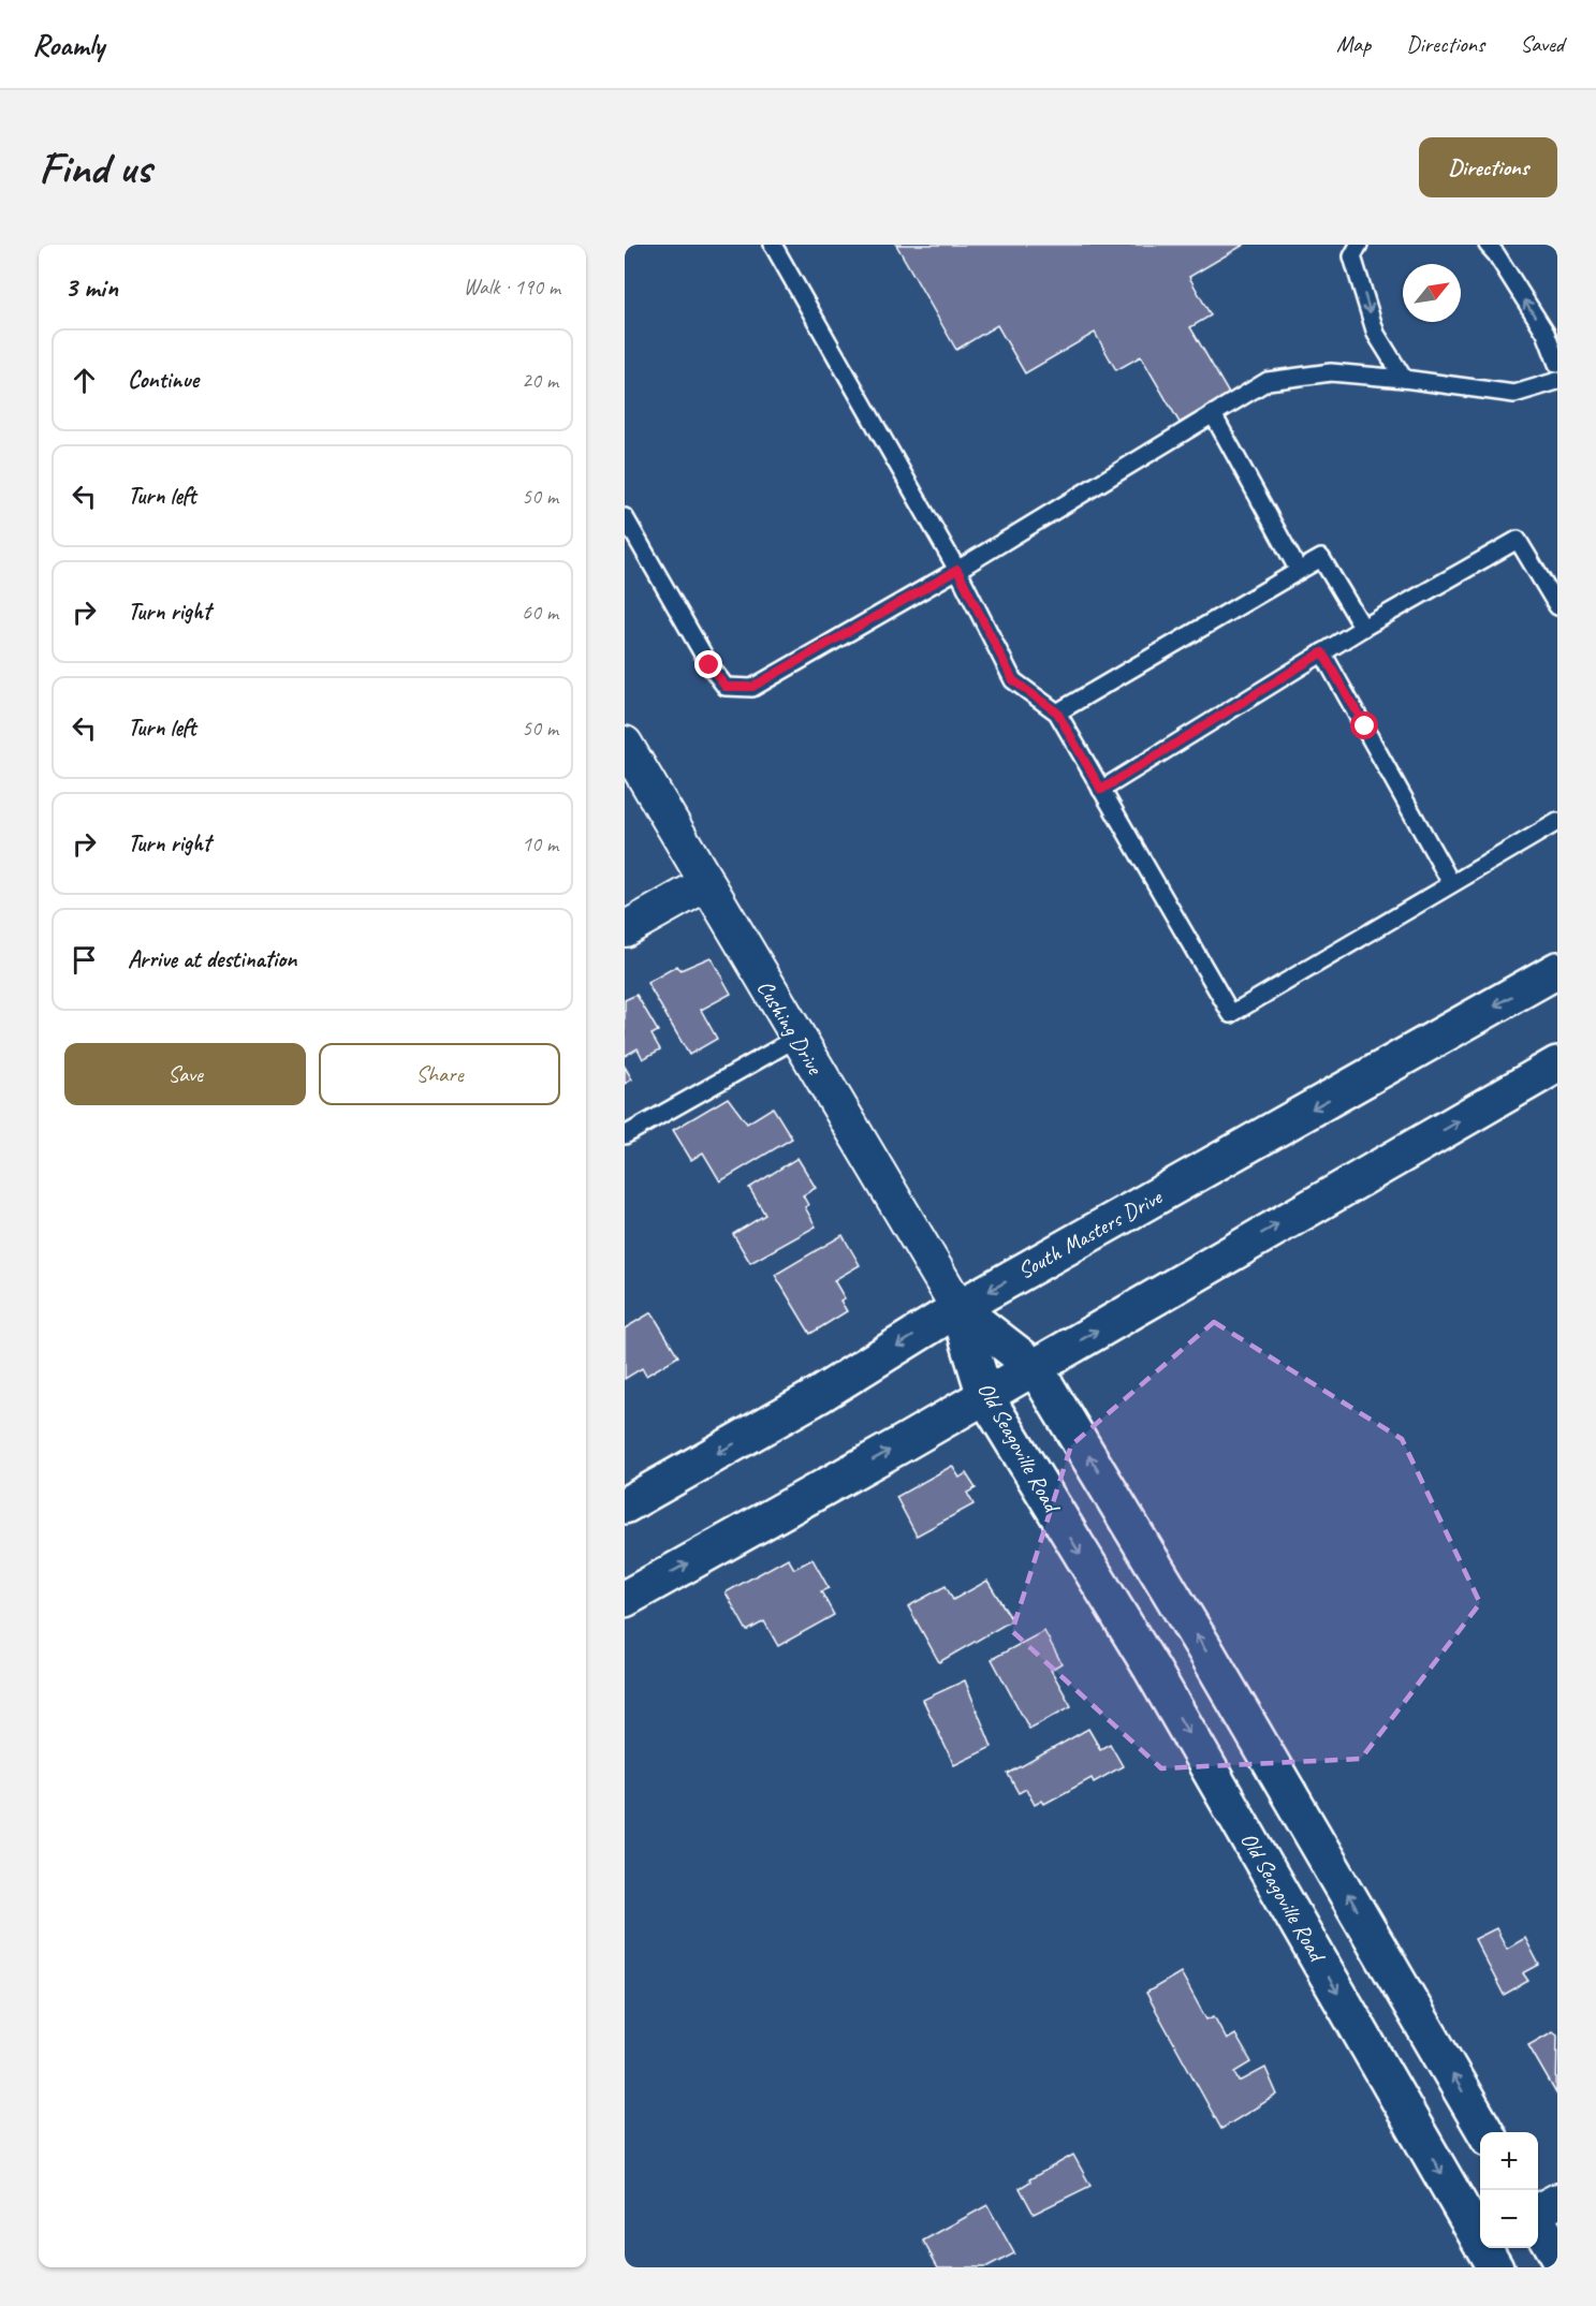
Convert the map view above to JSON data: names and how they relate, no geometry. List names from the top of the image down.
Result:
{
  "streets": {
    "main road": ["South Masters Drive", "Old Seagoville Road"],
    "street": ["Cushing Drive"]
  },
  "crossings": [
    ["Cushing Drive", "South Masters Drive"],
    ["Cushing Drive", "Old Seagoville Road"],
    ["South Masters Drive", "Old Seagoville Road"]
  ],
  "north": "top right",
  "page": {
    "header": "Roamly",
    "nav": ["Map", "Directions", "Saved"],
    "buttons": [
      "Directions",
      ["Save", "Share"]
    ],
    "title": "Find us",
    "heading": ["3 min", "Walk · 190 m"],
    "list": [
      ["Continue", "20 m"],
      ["Turn left", "50 m"],
      ["Turn right", "60 m"],
      ["Turn left", "50 m"],
      ["Turn right", "10 m"],
      "Arrive at destination"
    ],
    "map_buttons": ["+", "−"]
  }
}
